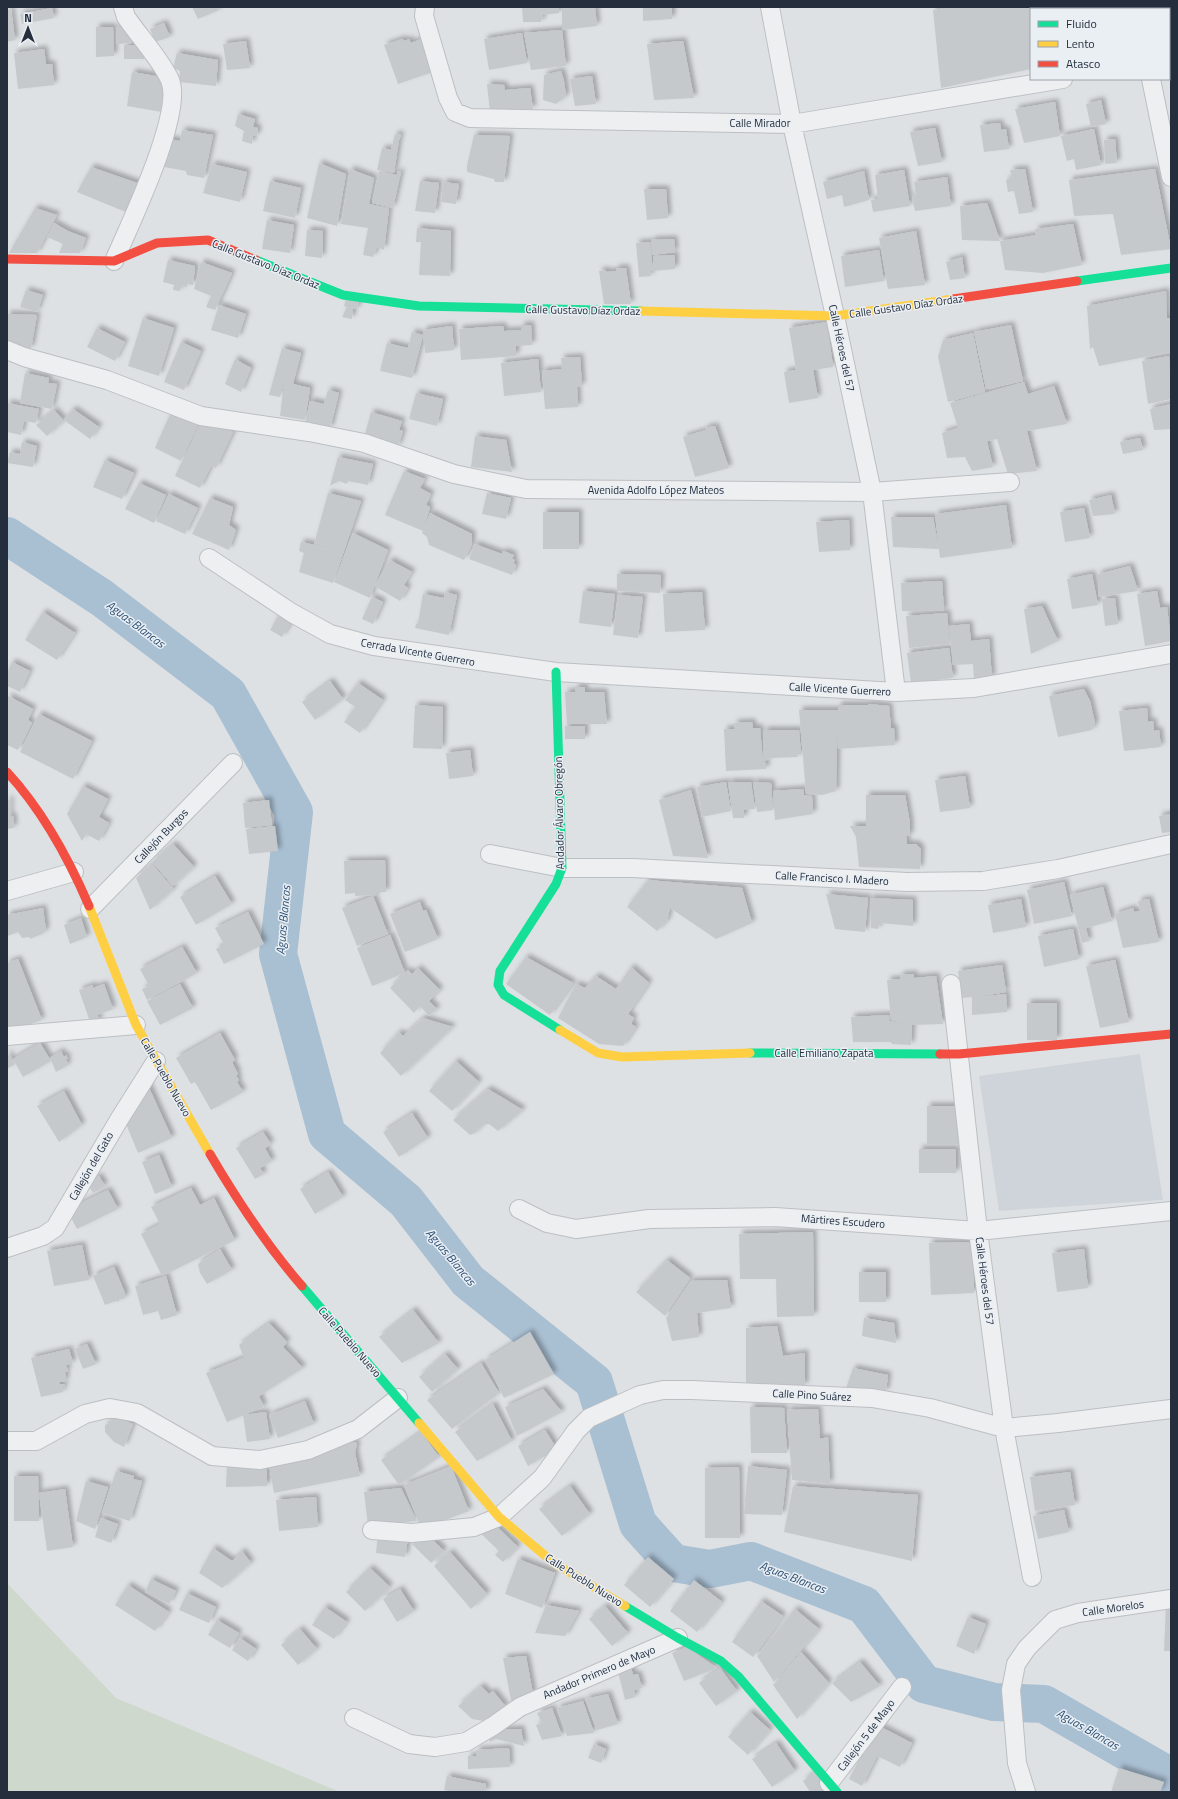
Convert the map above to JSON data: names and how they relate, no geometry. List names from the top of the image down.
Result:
{
  "streets": {
    "street": [
      "Calle Mirador",
      "Calle Gustavo Díaz Ordaz",
      "Calle Héroes del 57",
      "Avenida Adolfo López Mateos",
      "Cerrada Vicente Guerrero",
      "Calle Vicente Guerrero",
      "Andador Álvaro Obregón",
      "Callejón Burgos",
      "Calle Francisco I. Madero",
      "Calle Emiliano Zapata",
      "Calle Pueblo Nuevo",
      "Callejón del Gato",
      "Mártires Escudero",
      "Calle Pino Suárez",
      "Calle Morelos",
      "Andador Primero de Mayo",
      "Callejón 5 de Mayo"
    ]
  },
  "crossings": [
    ["Calle Mirador", "Calle Héroes del 57"],
    ["Calle Gustavo Díaz Ordaz", "Calle Héroes del 57"],
    ["Calle Héroes del 57", "Avenida Adolfo López Mateos"],
    ["Calle Héroes del 57", "Calle Vicente Guerrero"],
    ["Calle Héroes del 57", "Calle Emiliano Zapata"],
    ["Calle Héroes del 57", "Mártires Escudero"],
    ["Calle Héroes del 57", "Calle Pino Suárez"],
    ["Cerrada Vicente Guerrero", "Calle Vicente Guerrero"],
    ["Calle Vicente Guerrero", "Andador Álvaro Obregón"],
    ["Andador Álvaro Obregón", "Calle Francisco I. Madero"],
    ["Andador Álvaro Obregón", "Calle Emiliano Zapata"],
    ["Callejón Burgos", "Calle Pueblo Nuevo"],
    ["Calle Pueblo Nuevo", "Callejón del Gato"],
    ["Calle Pueblo Nuevo", "Calle Pino Suárez"],
    ["Calle Pueblo Nuevo", "Andador Primero de Mayo"],
    ["Calle Pueblo Nuevo", "Callejón 5 de Mayo"]
  ],
  "water": ["Aguas Blancas"],
  "legend": ["Fluido", "Lento", "Atasco"],
  "north": "top"
}
